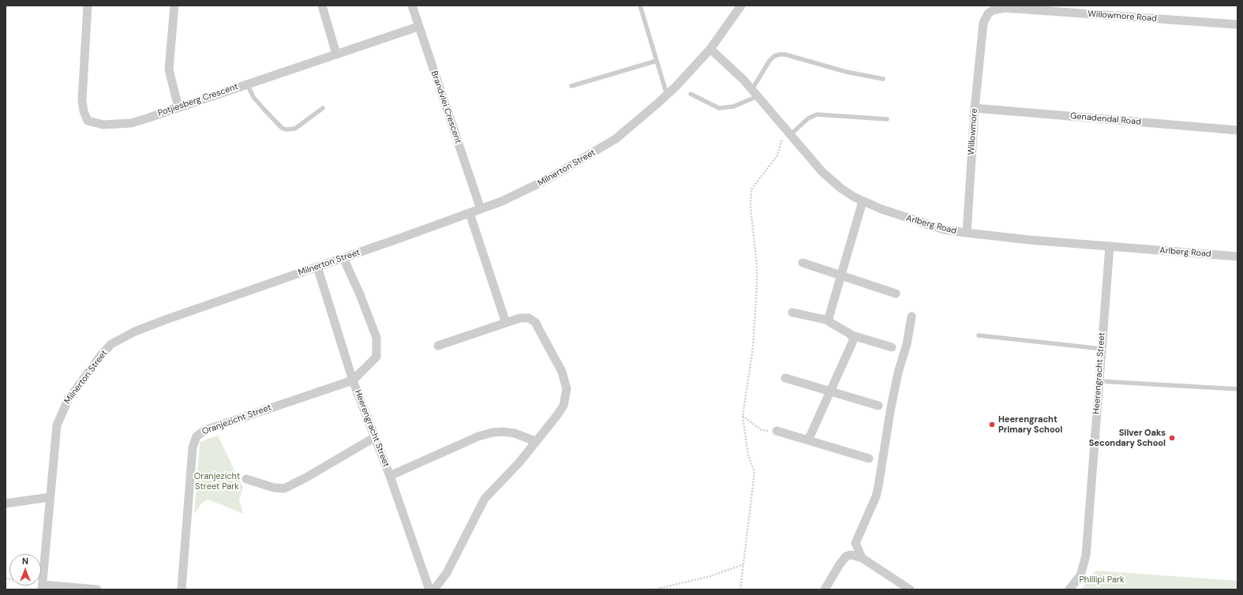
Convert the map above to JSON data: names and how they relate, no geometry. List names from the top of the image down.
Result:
{
  "streets": {
    "street": [
      "Willowmore Road",
      "Potjiesberg Crescent",
      "Brandvlei Crescent",
      "Genadendal Road",
      "Willowmore",
      "Milnerton Street",
      "Arlberg Road",
      "Heerengracht Street",
      "Oranjezicht Street"
    ]
  },
  "crossings": [
    ["Willowmore Road", "Willowmore"],
    ["Potjiesberg Crescent", "Brandvlei Crescent"],
    ["Brandvlei Crescent", "Milnerton Street"],
    ["Genadendal Road", "Willowmore"],
    ["Willowmore", "Arlberg Road"],
    ["Milnerton Street", "Arlberg Road"],
    ["Milnerton Street", "Heerengracht Street"],
    ["Arlberg Road", "Heerengracht Street"],
    ["Heerengracht Street", "Oranjezicht Street"]
  ],
  "parks": ["Oranjezicht Street Park", "Phillipi Park"],
  "places": ["Heerengracht Primary School", "Silver Oaks Secondary School"],
  "north": "top"
}
